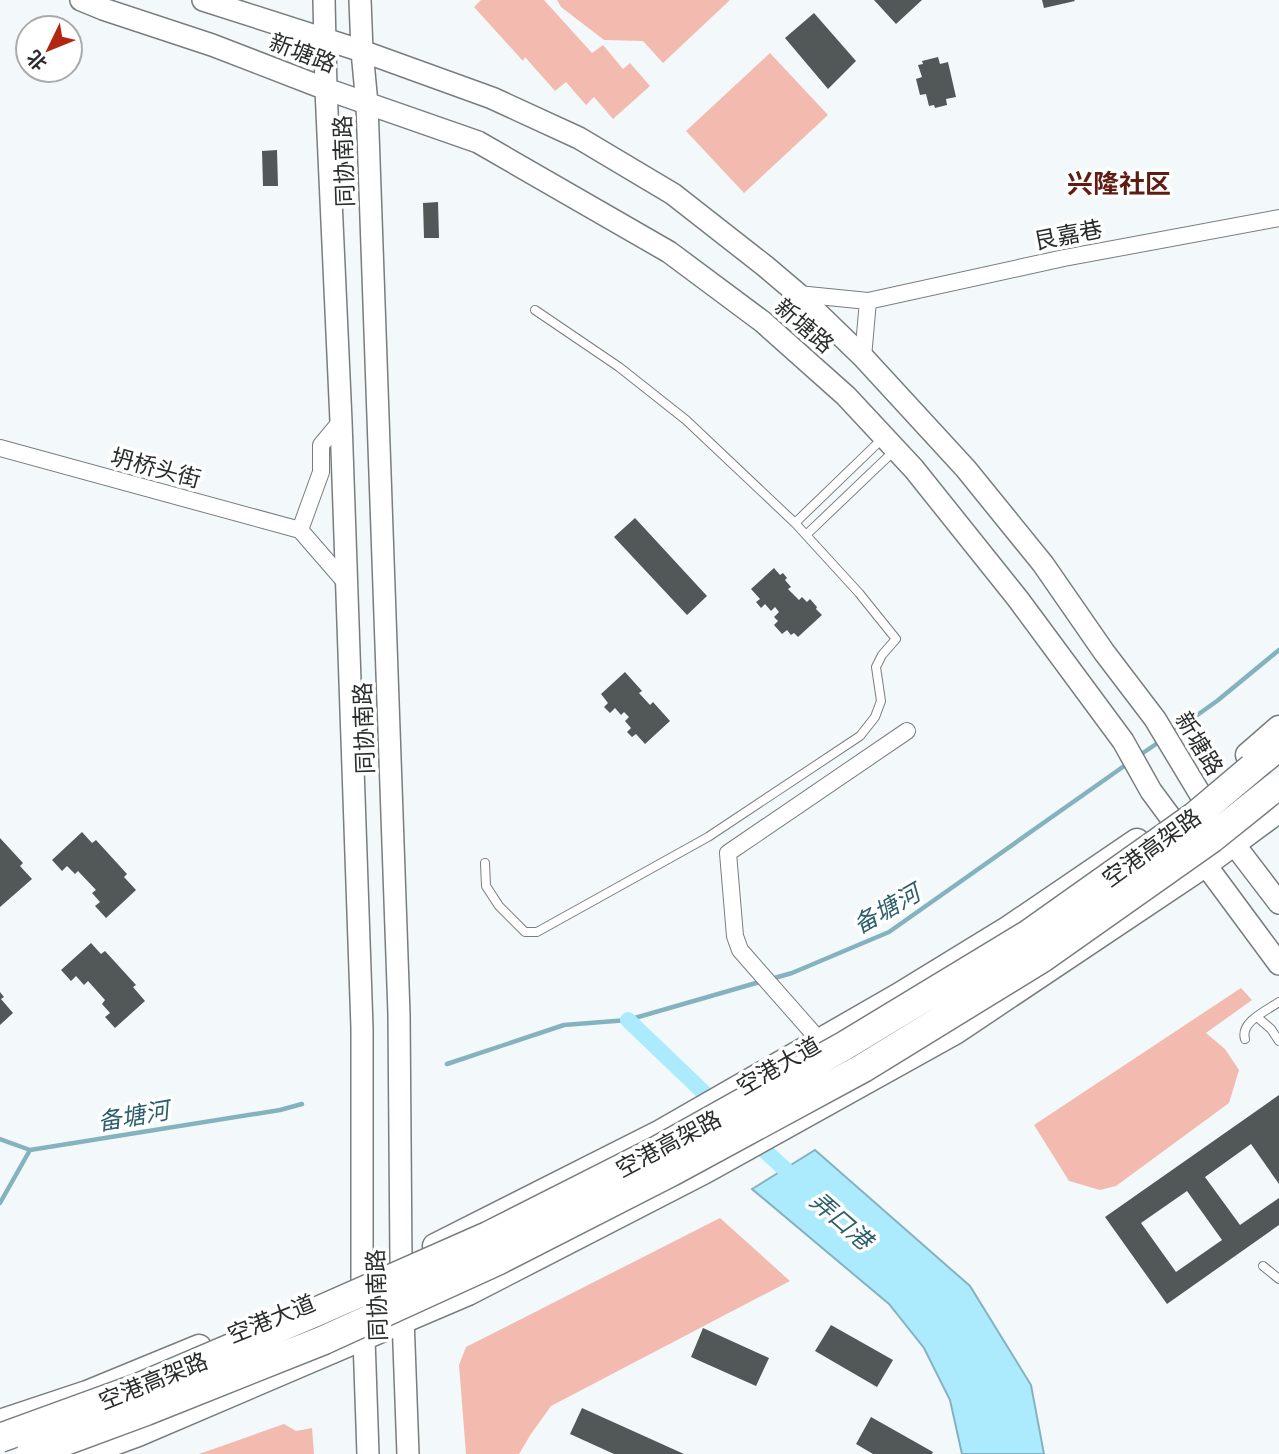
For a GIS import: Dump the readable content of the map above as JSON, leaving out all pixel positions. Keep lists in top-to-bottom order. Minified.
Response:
{"streets":{"highway":["空港高架路"],"main road":["新塘路","同协南路","空港大道"],"street":["艮嘉巷","坍桥头街"]},"crossings":[["新塘路","同协南路"],["新塘路","艮嘉巷"],["新塘路","空港大道"],["同协南路","空港大道"]],"districts":["兴隆社区"],"water":["备塘河","弄口港"],"north":"bottom left"}
